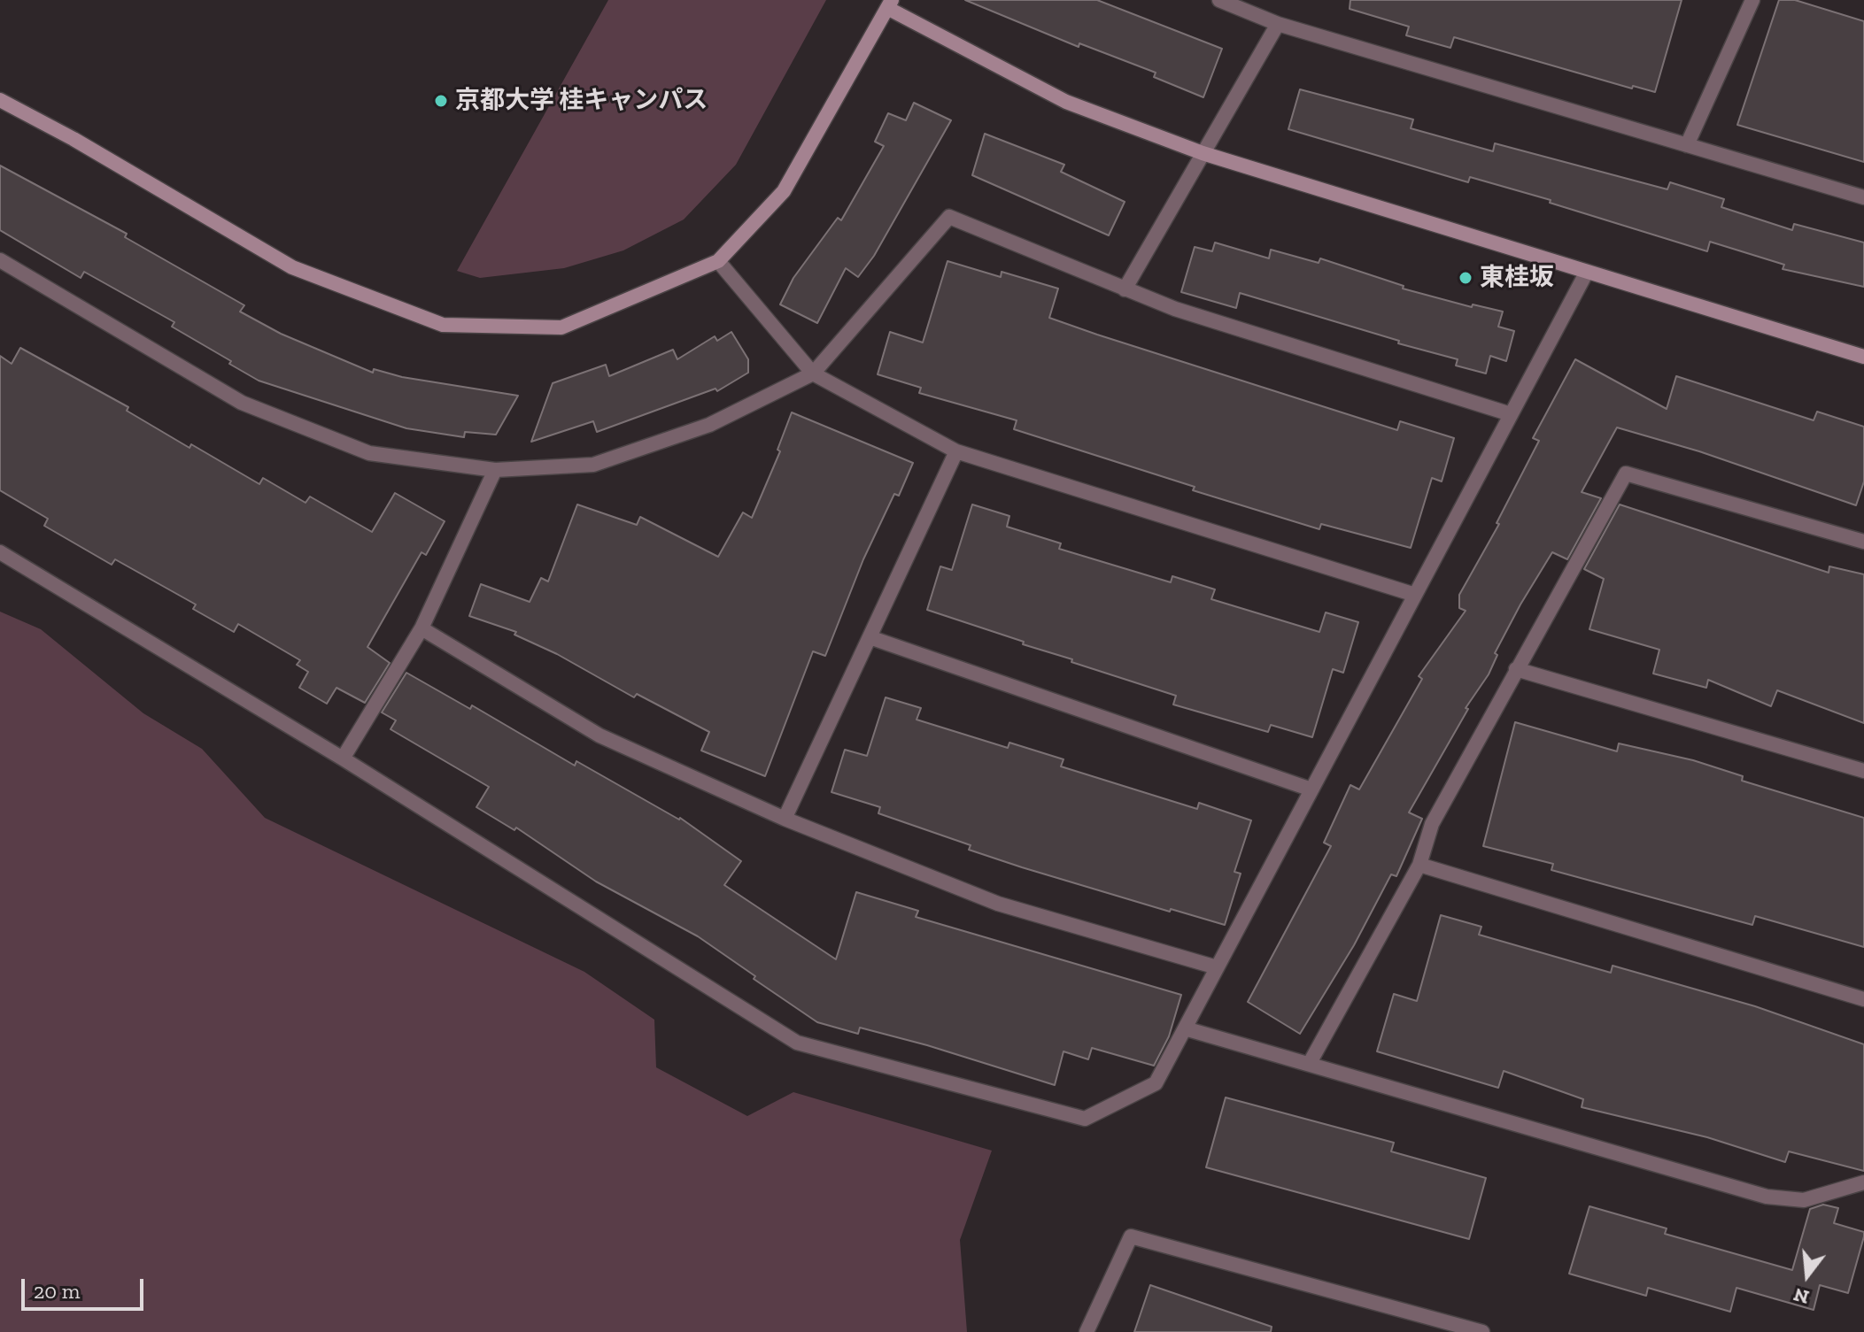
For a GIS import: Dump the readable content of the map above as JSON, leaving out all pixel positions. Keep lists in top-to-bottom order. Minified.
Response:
{"places":["京都大学 桂キャンパス","東桂坂"],"scale_bar":"20 m","north":"bottom"}
